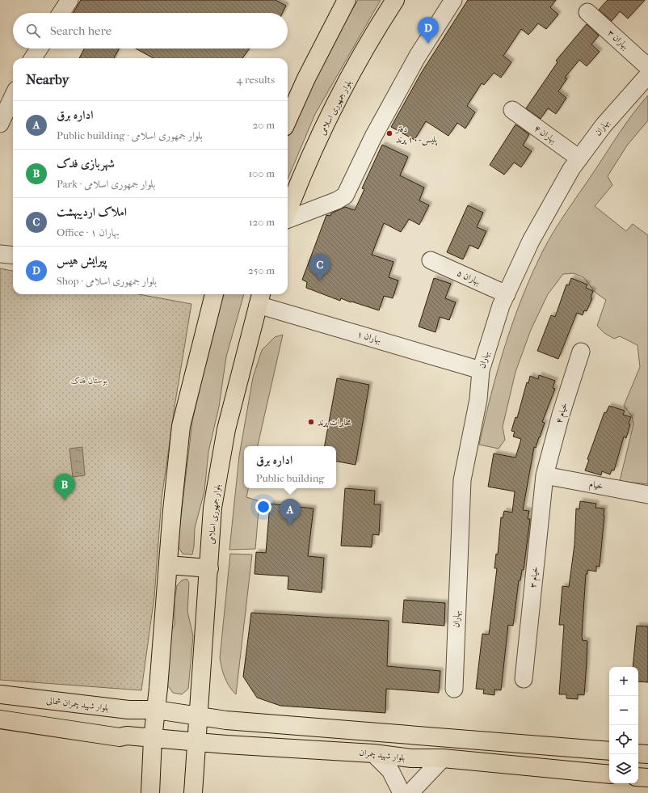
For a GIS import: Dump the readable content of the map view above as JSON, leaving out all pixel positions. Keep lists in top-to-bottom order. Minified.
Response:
{"streets":{"main road":["بلوار جمهوری اسلامی","بلوار شهید چمران شمالی","بلوار شهید چمران"],"street":["بهاران ۳","بهاران","بهاران ۴","بهاران ۵","بهاران ۱","خیام ۴","خیام","خیام ۳"]},"crossings":[["بلوار جمهوری اسلامی","بهاران ۱"],["بلوار جمهوری اسلامی","بلوار شهید چمران"],["بهاران","بهاران ۴"],["بهاران","بهاران ۵"],["بهاران","بهاران ۱"],["خیام ۴","خیام"],["خیام ۴","خیام ۳"],["خیام","خیام ۳"]],"parks":["بوستان فدک"],"places":["دفتر پلیس+۱۰ پرند","مخابرات پرند"],"page":{"search":"Search here","pins":["D","C","B","A"],"heading":["Nearby","4 results"],"list":[{"mark":"A","name":"اداره برق","note":"Public building · بلوار جمهوری اسلامی","value":"20 m"},{"mark":"B","name":"شهربازی فدک","note":"Park · بلوار جمهوری اسلامی","value":"100 m"},{"mark":"C","name":"املاک اردیبهشت","note":"Office · بهاران ۱","value":"120 m"},{"mark":"D","name":"پیرایش هیس","note":"Shop · بلوار جمهوری اسلامی","value":"250 m"}],"popup":["اداره برق","Public building"],"map_buttons":["+","−"]}}
